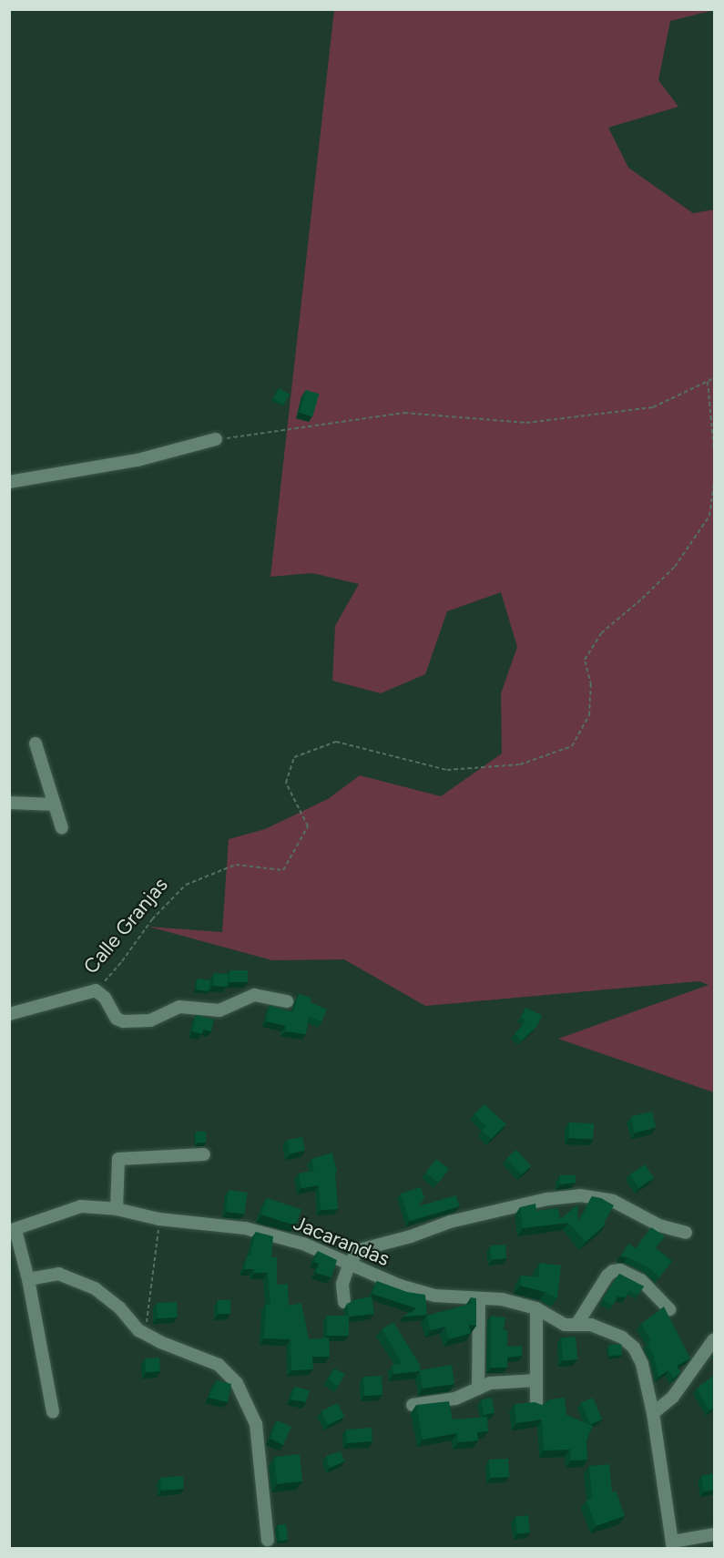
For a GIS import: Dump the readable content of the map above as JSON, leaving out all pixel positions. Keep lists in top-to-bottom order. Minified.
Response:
{"streets":{"street":["Calle Granjas","Jacarandas"]}}
